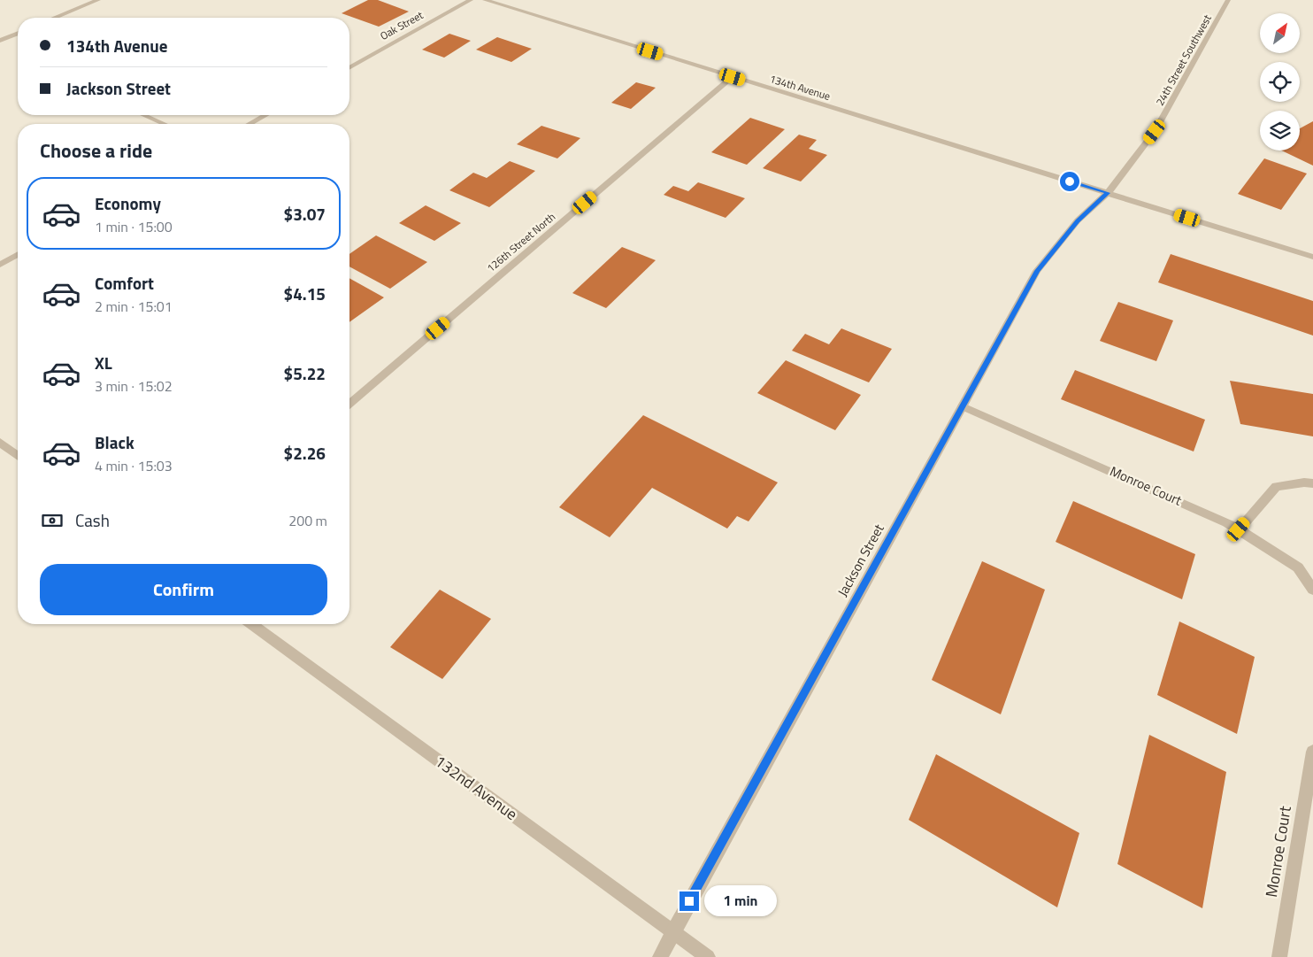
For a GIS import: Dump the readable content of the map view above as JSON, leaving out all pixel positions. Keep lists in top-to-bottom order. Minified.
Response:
{"streets":{"street":["Oak Street","24th Street Southwest","134th Avenue","126th Street North","Monroe Court","Jackson Street","132nd Avenue"]},"crossings":[["24th Street Southwest","134th Avenue"],["24th Street Southwest","Jackson Street"],["134th Avenue","126th Street North"],["134th Avenue","Jackson Street"],["Monroe Court","Jackson Street"],["Jackson Street","132nd Avenue"]],"north":"top right","page":{"banner":["134th Avenue","Jackson Street"],"heading":"Choose a ride","list":[{"name":"Economy","note":"1 min · 15:00","value":"$3.07"},{"name":"Comfort","note":"2 min · 15:01","value":"$4.15"},{"name":"XL","note":"3 min · 15:02","value":"$5.22"},{"name":"Black","note":"4 min · 15:03","value":"$2.26"}],"pay":["Cash","200 m"],"buttons":"Confirm","bubble":"1 min"}}
